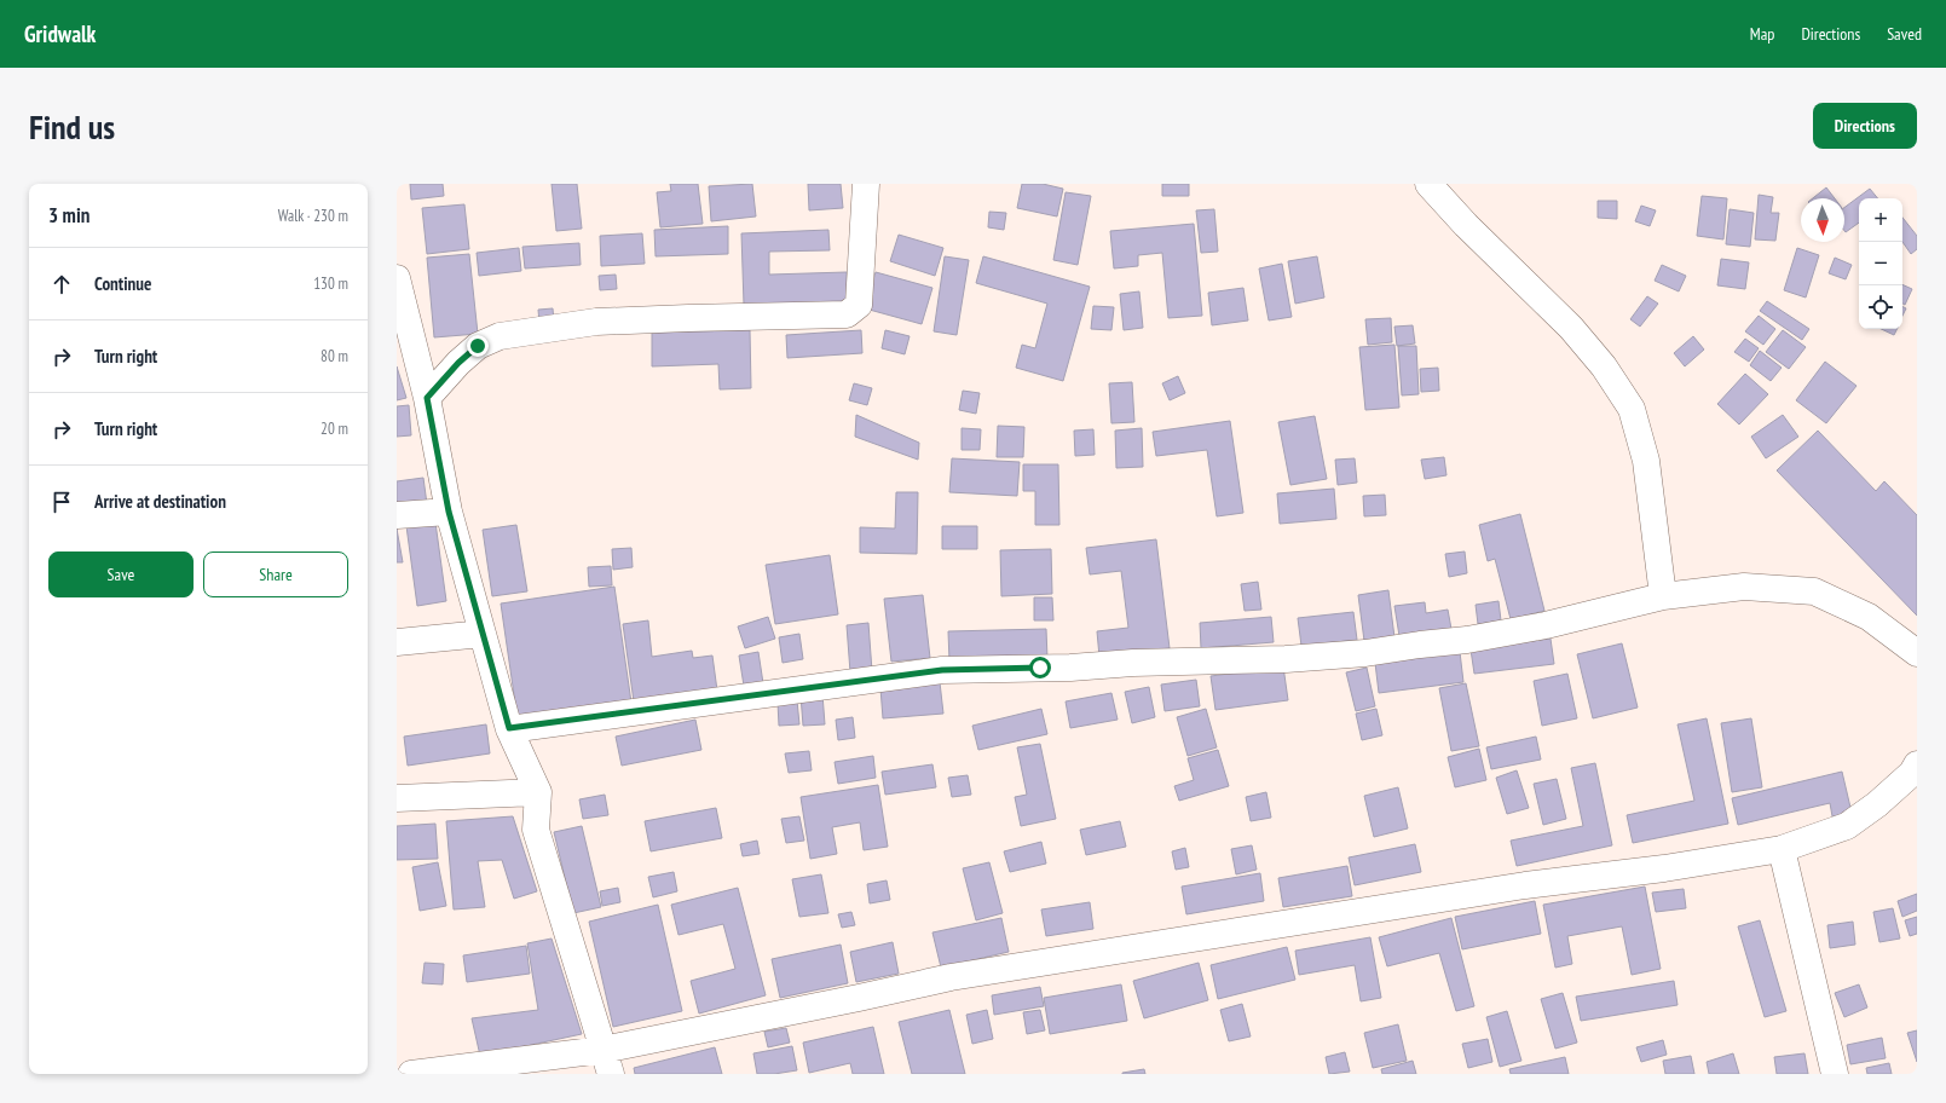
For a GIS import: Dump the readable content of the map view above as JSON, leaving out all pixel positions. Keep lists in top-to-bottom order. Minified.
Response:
{"north":"bottom","page":{"header":"Gridwalk","nav":["Map","Directions","Saved"],"buttons":["Directions",["Save","Share"]],"title":"Find us","heading":["3 min","Walk · 230 m"],"map_buttons":["+","−"],"list":[["Continue","130 m"],["Turn right","80 m"],["Turn right","20 m"],"Arrive at destination"]}}
